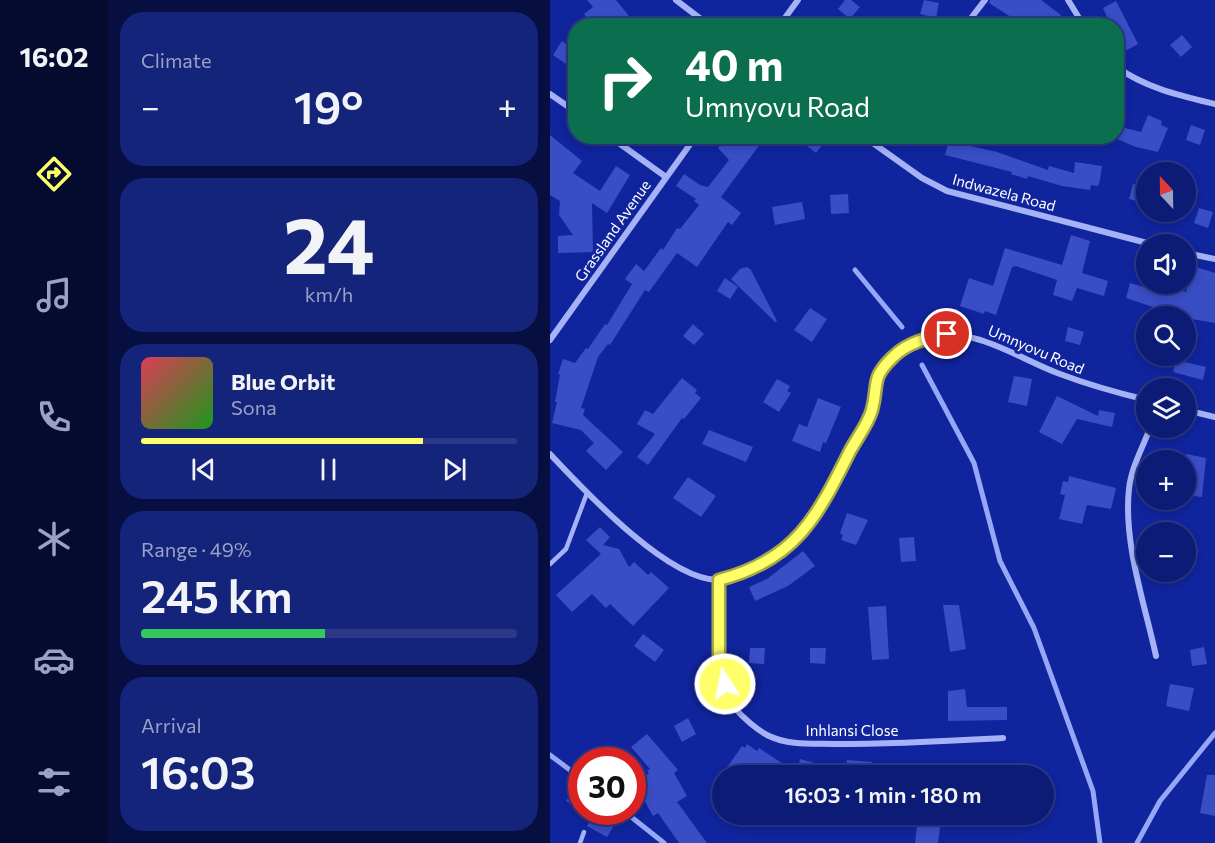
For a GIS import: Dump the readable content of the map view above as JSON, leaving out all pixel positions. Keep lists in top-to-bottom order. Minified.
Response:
{"streets":{"street":["Indwazela Road","Grassland Avenue","Umnyovu Road","Inhlansi Close"]},"crossings":[["Umnyovu Road","Inhlansi Close"]],"north":"top","page":{"tabs":"16:02","tile":["Climate",["24","km/h"],["Range · 49%","245 km"],["Arrival","16:03"]],"turn":["40 m","Umnyovu Road"],"heat":["−","19°","+"],"map_buttons":["+","−"],"song":["Blue Orbit","Sona"],"limit":"30","trip":"16:03 · 1 min · 180 m"}}
